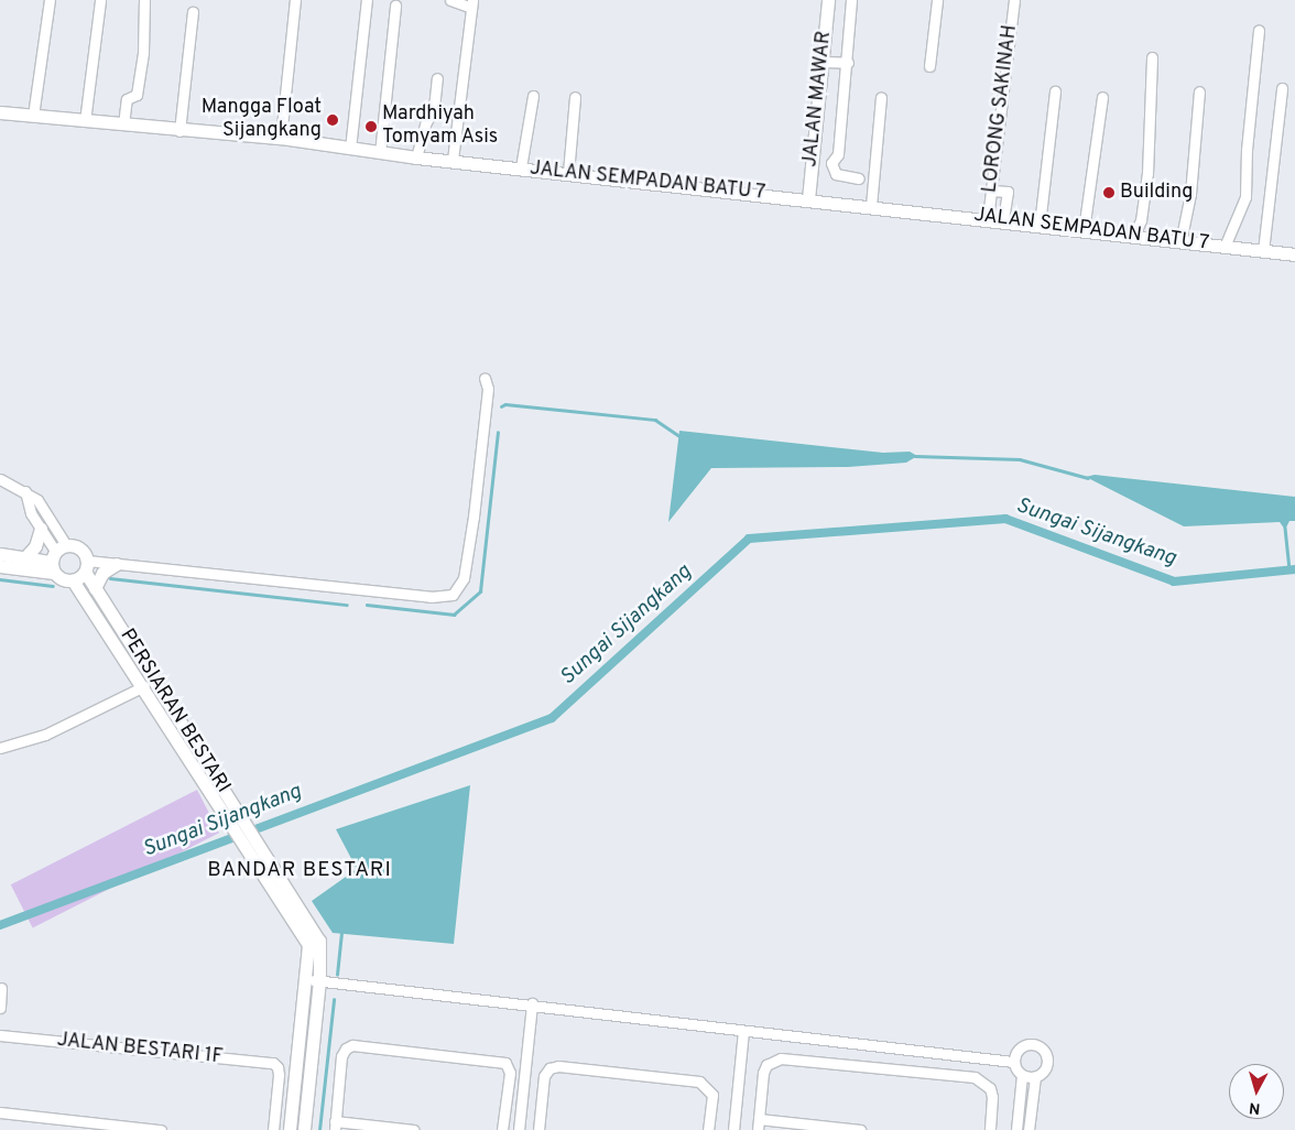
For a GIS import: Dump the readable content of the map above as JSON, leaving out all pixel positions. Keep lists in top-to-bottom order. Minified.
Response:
{"streets":{"street":["JALAN MAWAR","LORONG SAKINAH","JALAN SEMPADAN BATU 7","PERSIARAN BESTARI","JALAN BESTARI 1F"]},"crossings":[["JALAN MAWAR","JALAN SEMPADAN BATU 7"],["LORONG SAKINAH","JALAN SEMPADAN BATU 7"]],"districts":["BANDAR BESTARI"],"water":["Sungai Sijangkang"],"places":["Mangga Float Sijangkang","Mardhiyah Tomyam Asis","Building"],"north":"bottom"}
